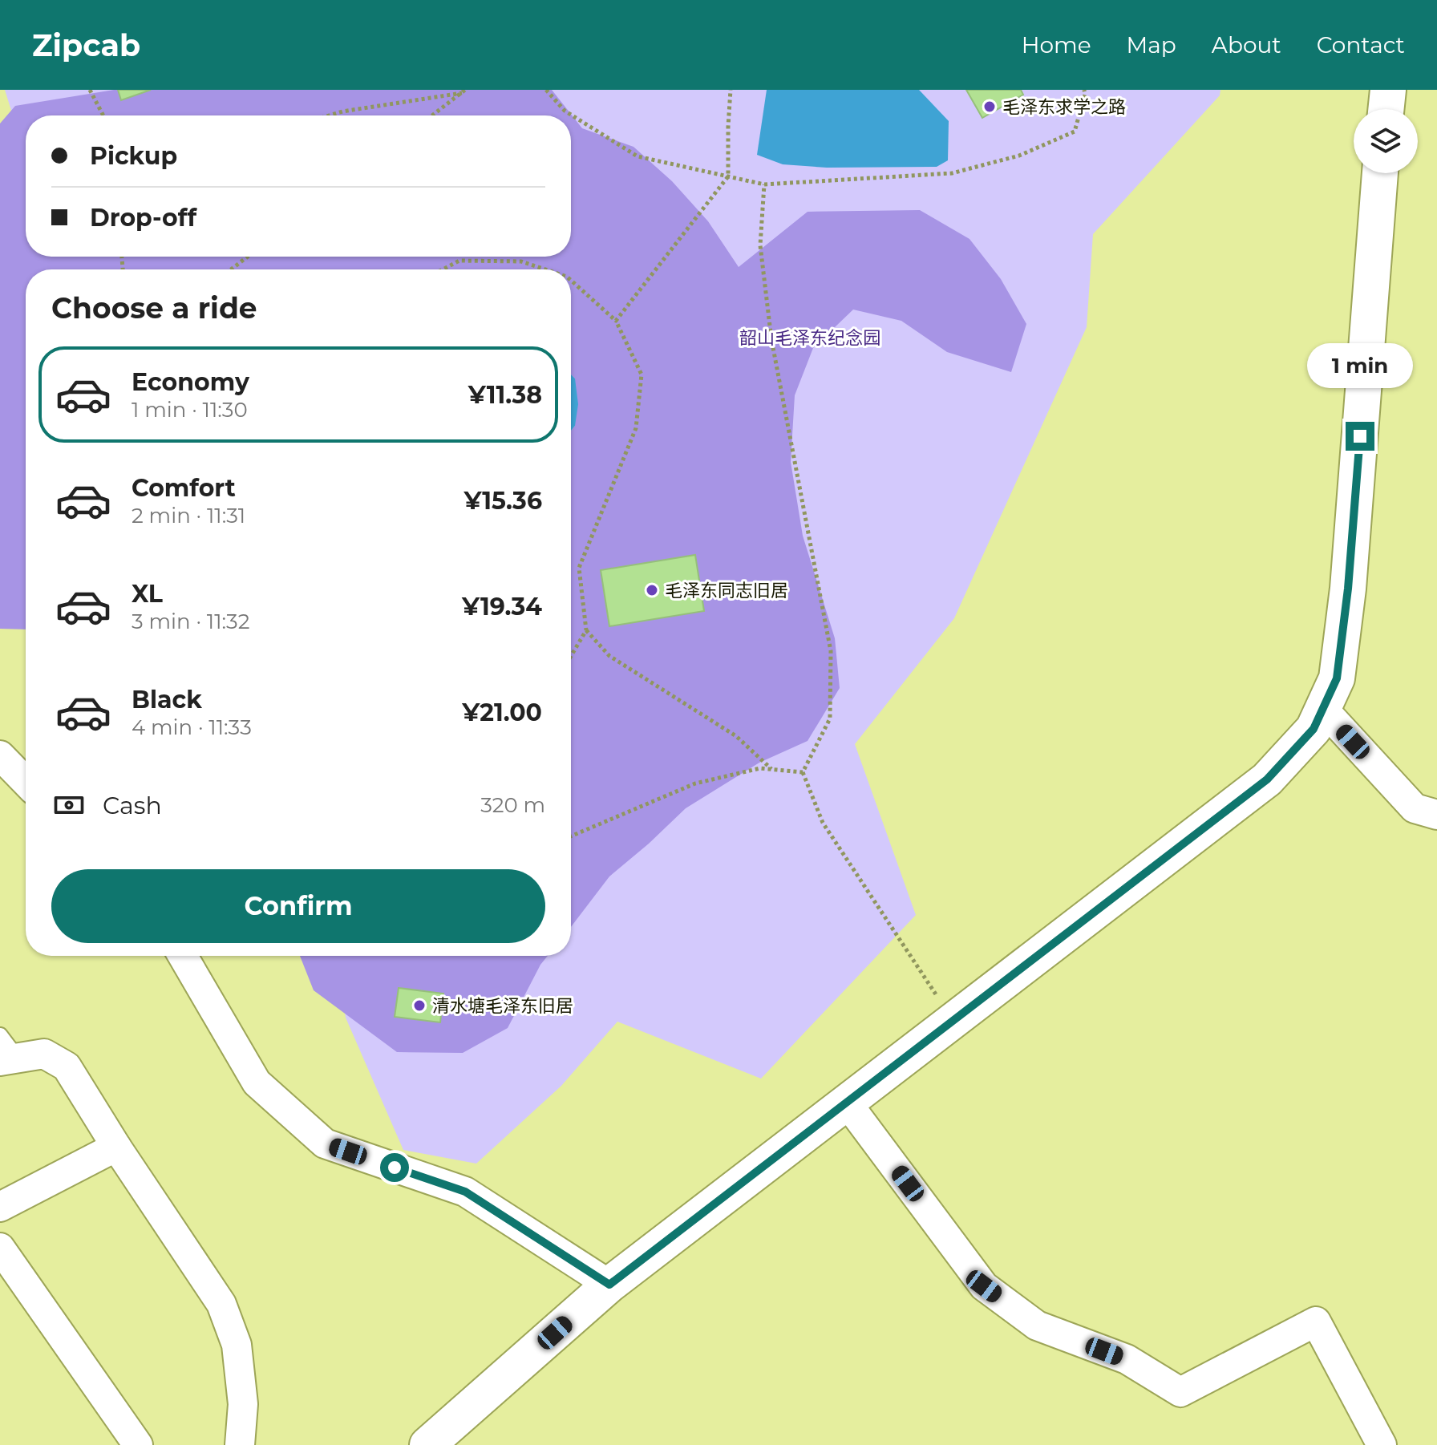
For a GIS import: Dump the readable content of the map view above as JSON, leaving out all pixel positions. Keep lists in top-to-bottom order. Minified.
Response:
{"parks":["韶山毛泽东纪念园"],"places":["毛泽东求学之路","毛泽东同志旧居","清水塘毛泽东旧居"],"page":{"header":"Zipcab","nav":["Home","Map","About","Contact"],"banner":["Pickup","Drop-off"],"heading":"Choose a ride","bubble":"1 min","list":[{"name":"Economy","note":"1 min · 11:30","value":"¥11.38"},{"name":"Comfort","note":"2 min · 11:31","value":"¥15.36"},{"name":"XL","note":"3 min · 11:32","value":"¥19.34"},{"name":"Black","note":"4 min · 11:33","value":"¥21.00"}],"pay":["Cash","320 m"],"buttons":"Confirm"}}
